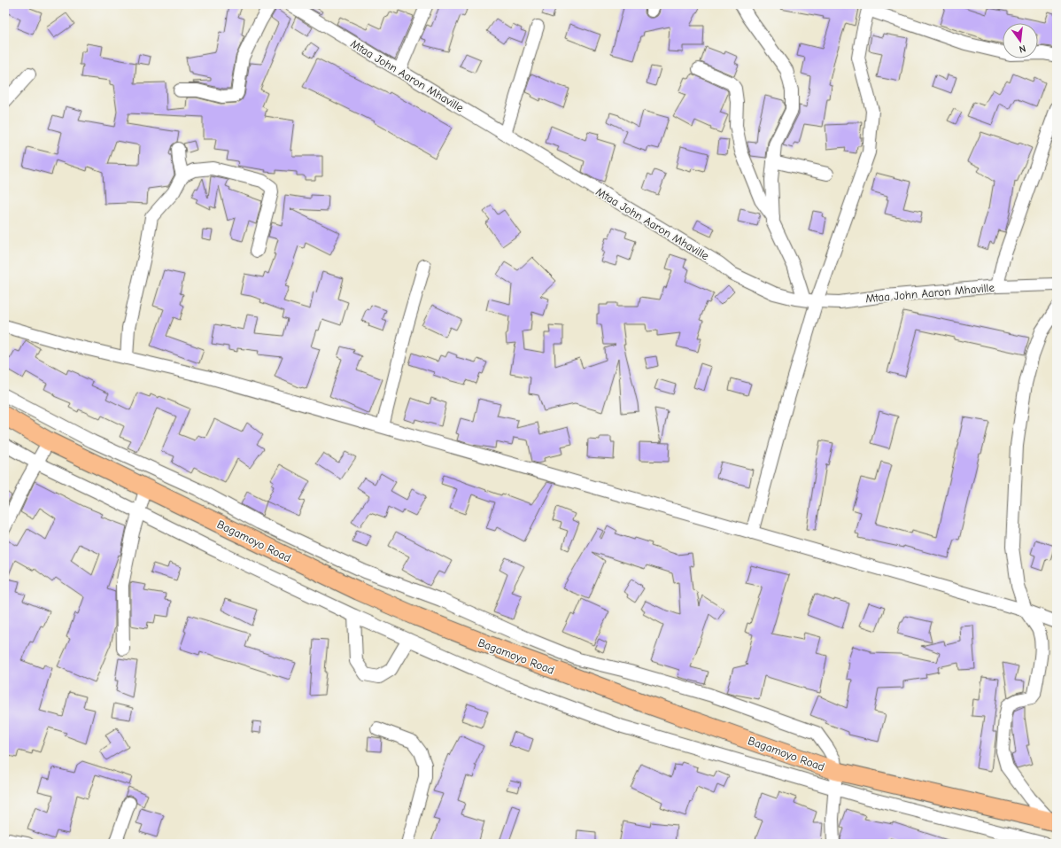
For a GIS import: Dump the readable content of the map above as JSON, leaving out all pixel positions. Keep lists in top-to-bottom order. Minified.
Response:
{"streets":{"highway":["Bagamoyo Road"],"street":["Mtaa John Aaron Mhaville"]},"north":"bottom"}
